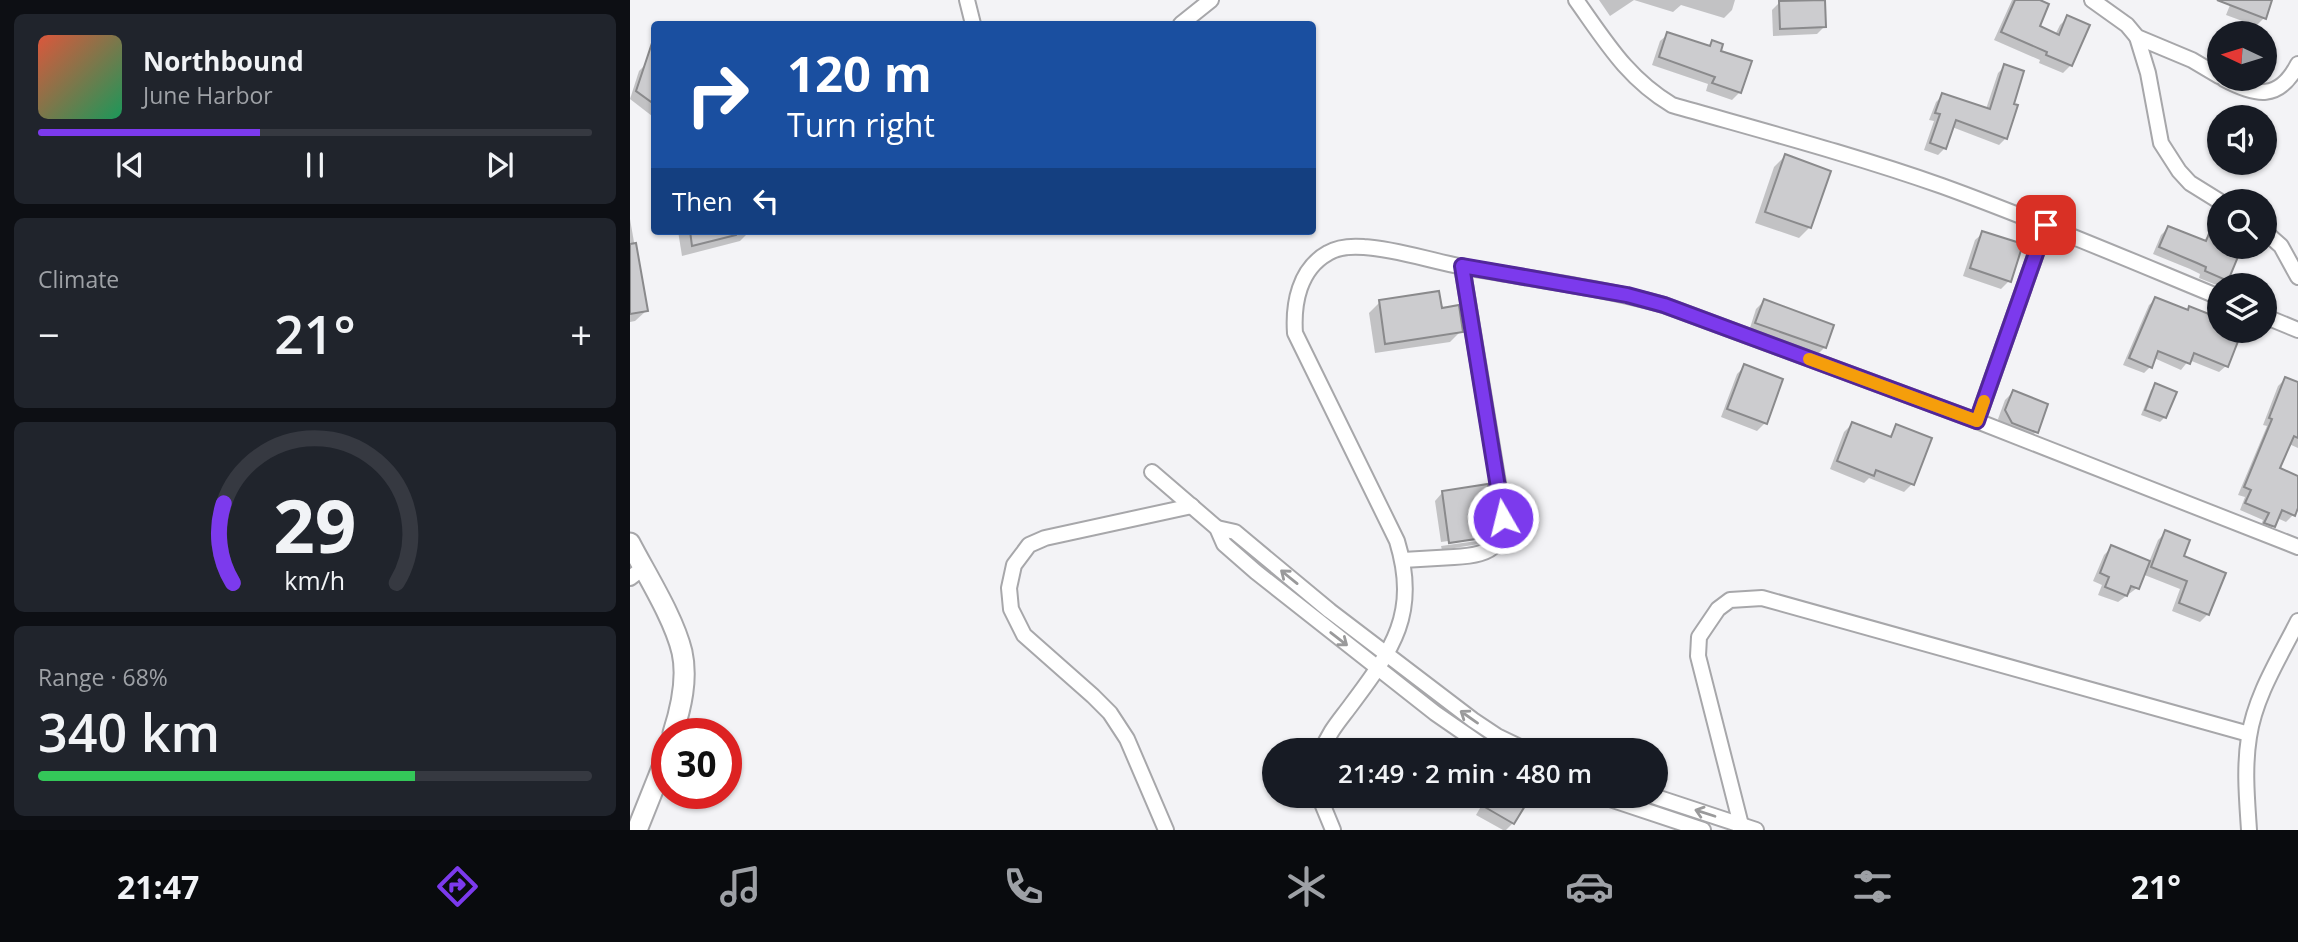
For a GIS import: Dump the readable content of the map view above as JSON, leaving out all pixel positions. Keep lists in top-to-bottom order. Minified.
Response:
{"north":"left","page":{"turn":["120 m","Turn right"],"song":["Northbound","June Harbor"],"then":"Then","tile":["Climate",["Range · 68%","340 km"]],"heat":["−","21°","+"],"limit":"30","trip":"21:49 · 2 min · 480 m","tabs":["21:47","21°"],"gauge":["29","km/h"]}}
